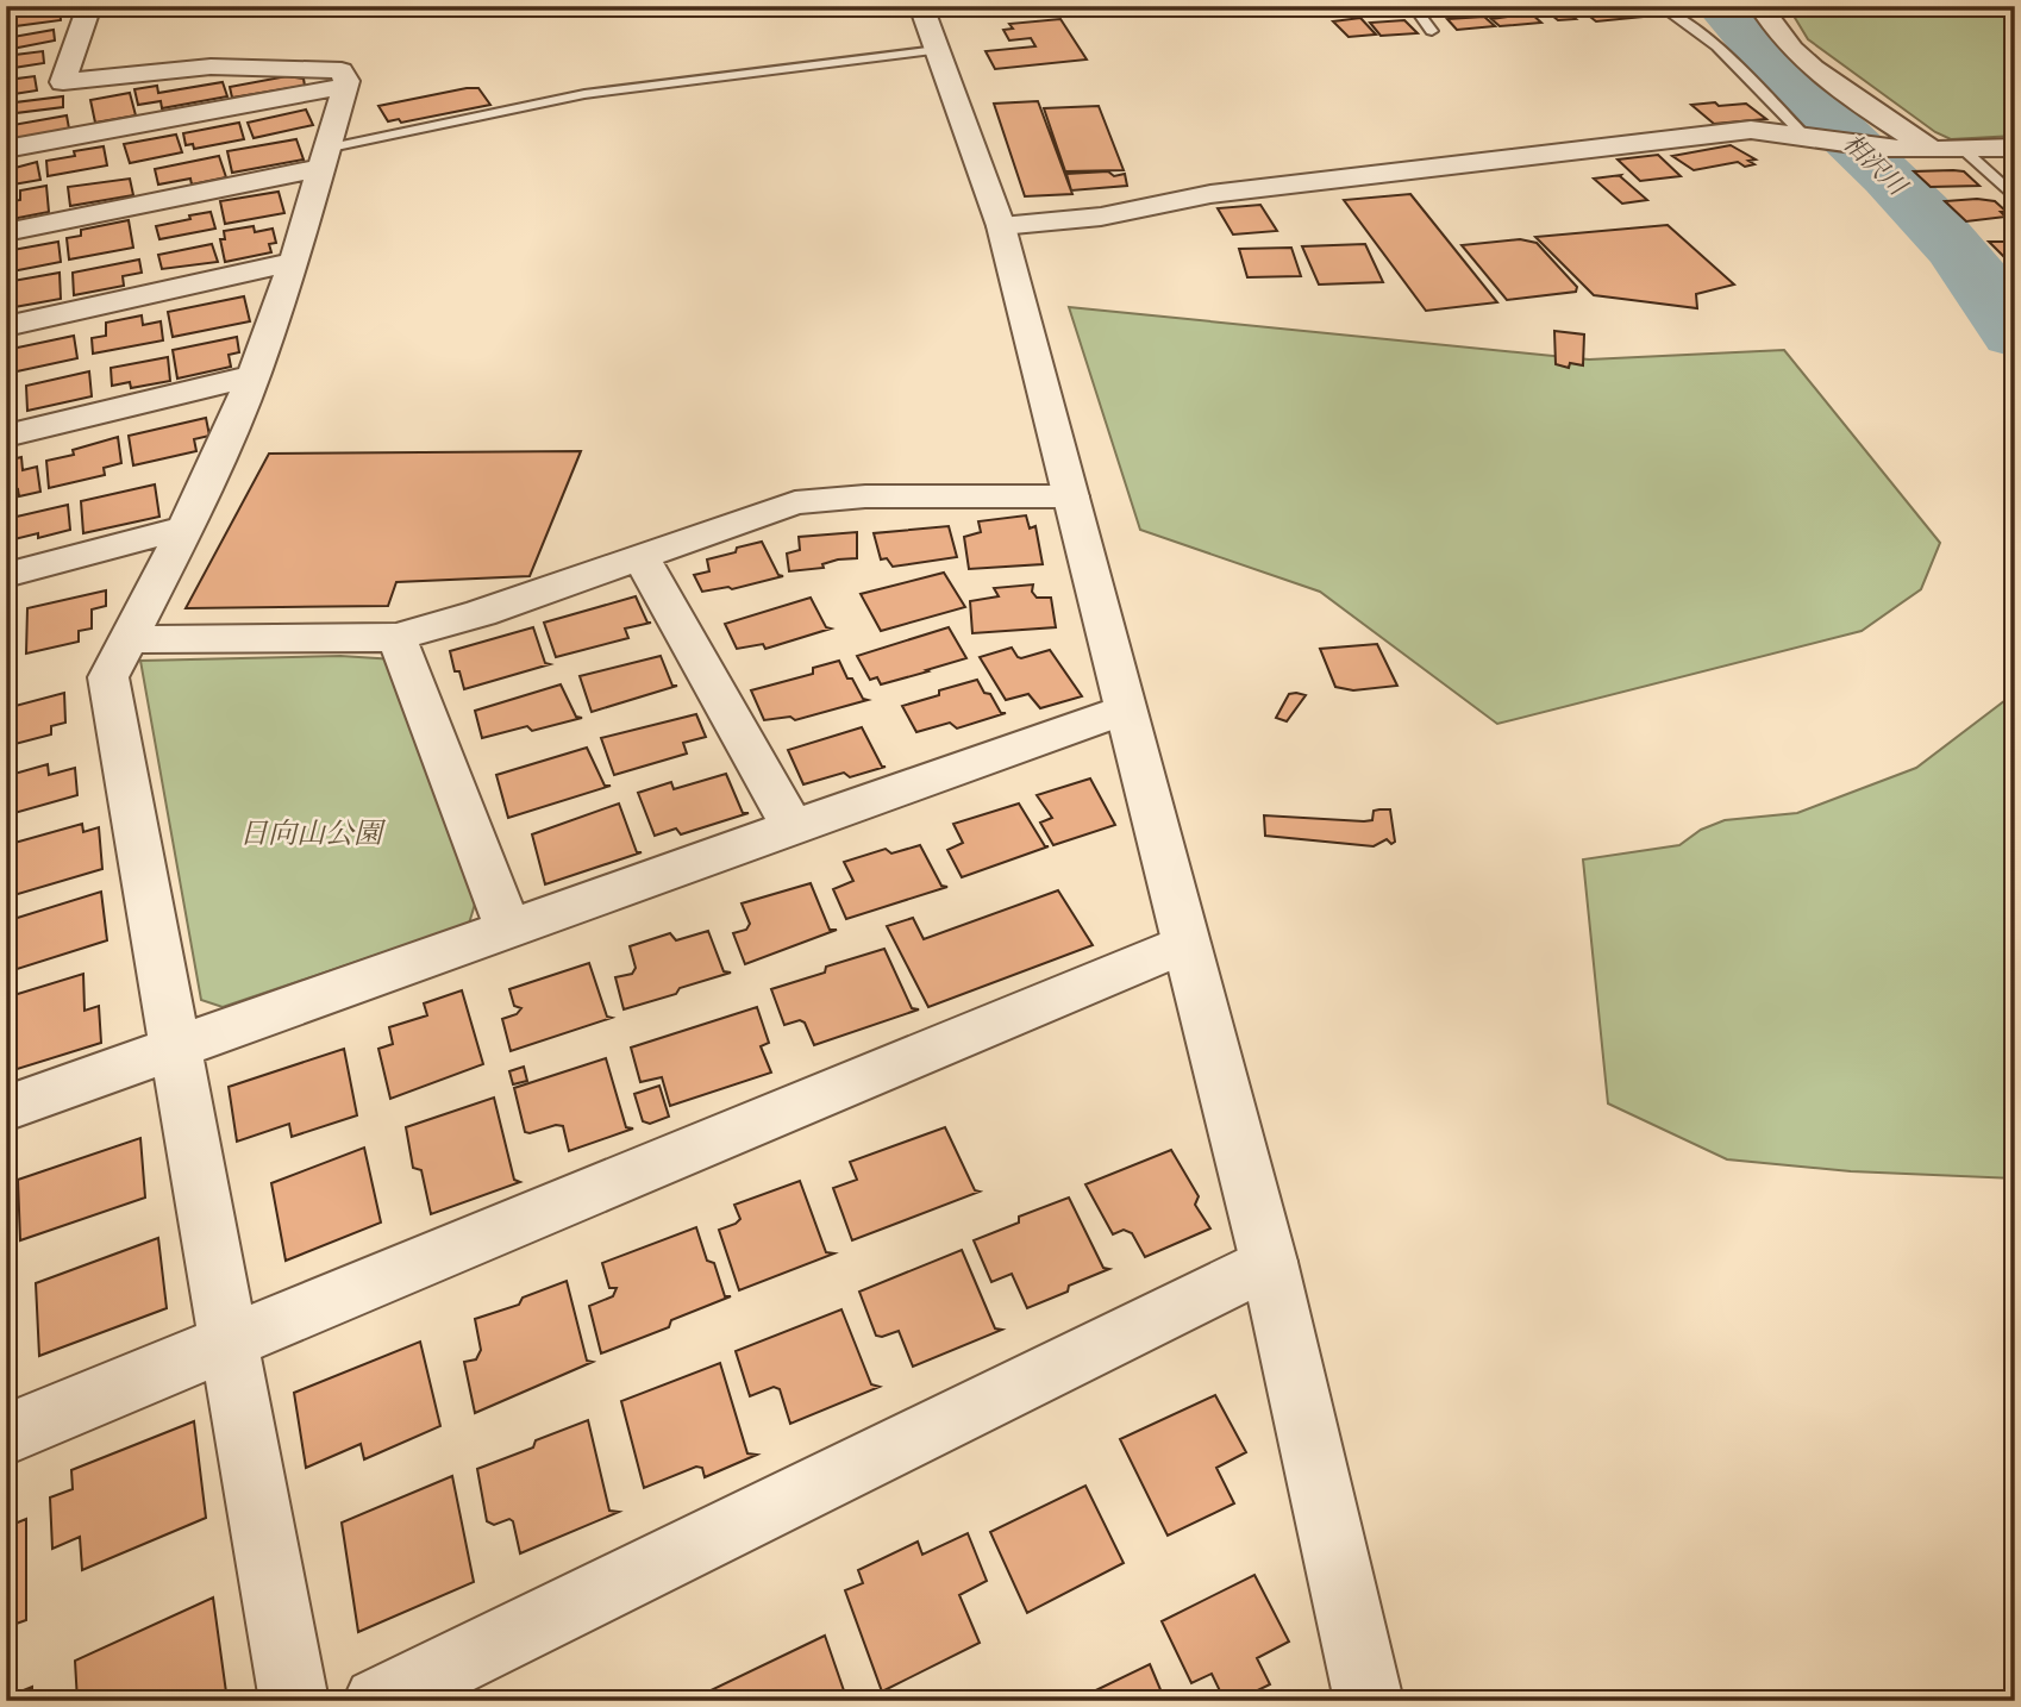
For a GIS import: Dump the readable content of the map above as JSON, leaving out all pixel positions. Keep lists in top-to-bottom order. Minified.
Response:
{"water":["相沢川"],"parks":["日向山公園"]}
